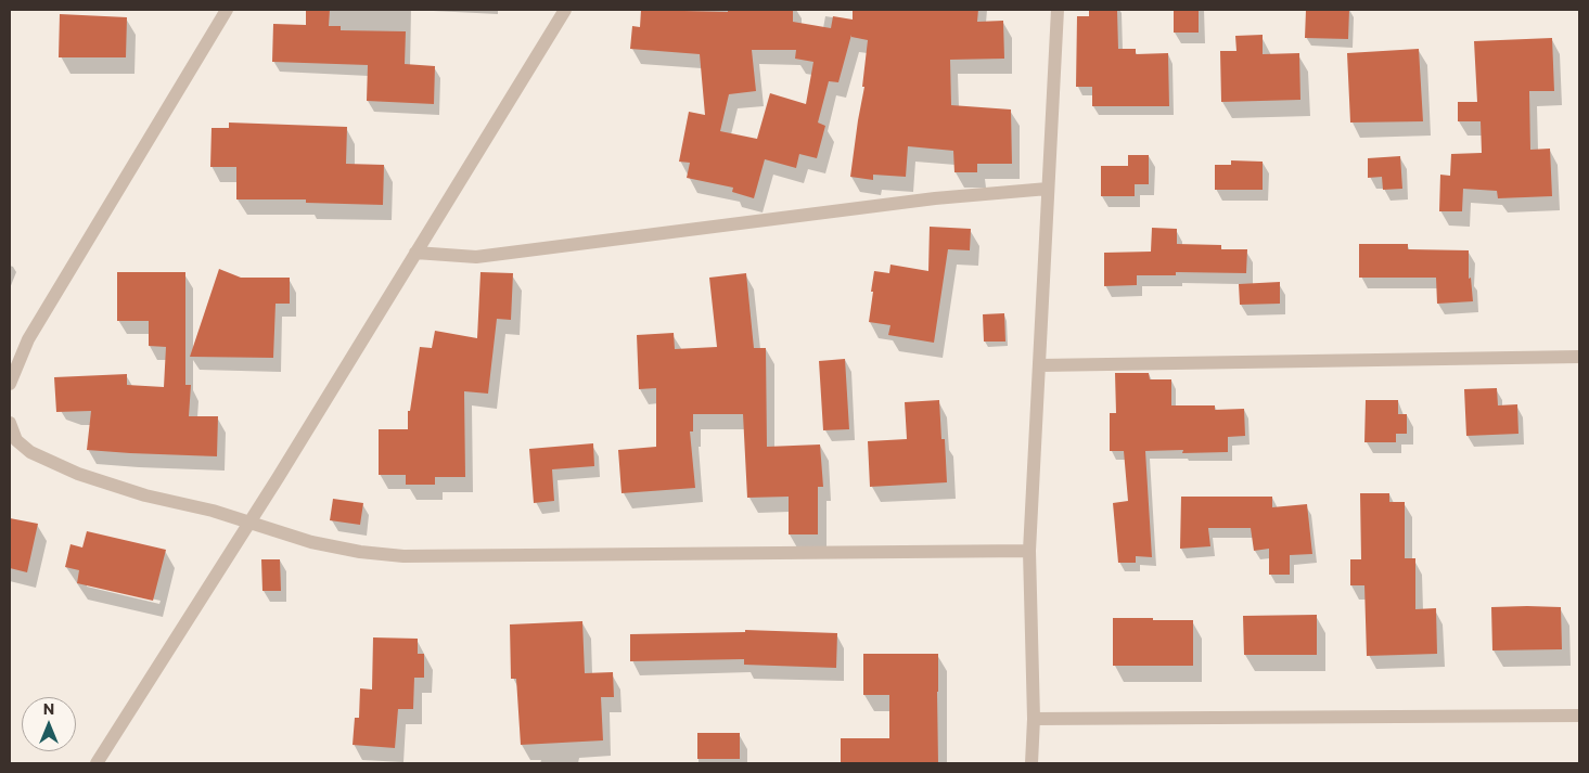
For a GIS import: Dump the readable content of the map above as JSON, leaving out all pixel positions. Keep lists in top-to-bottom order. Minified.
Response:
{"north":"top"}
